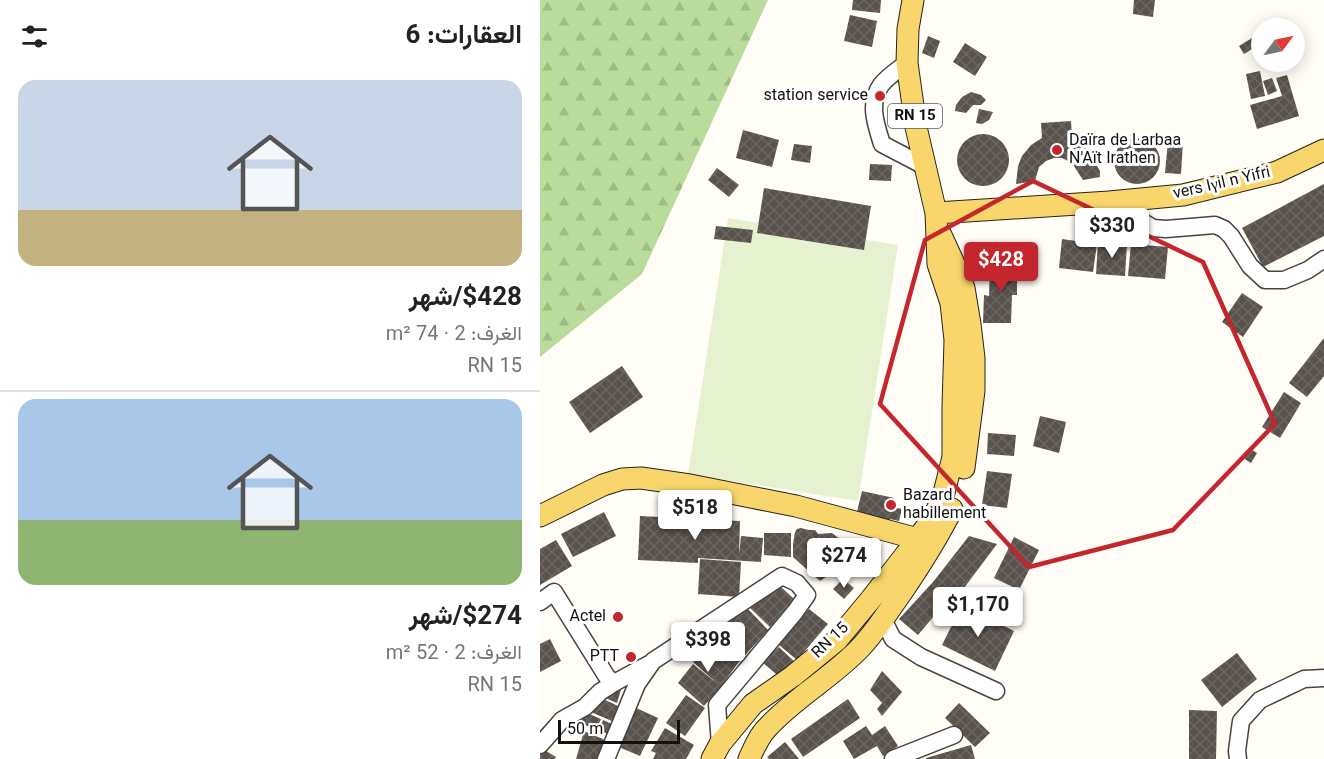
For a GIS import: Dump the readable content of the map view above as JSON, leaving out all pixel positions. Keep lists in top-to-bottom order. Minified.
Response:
{"streets":{"main road":["RN 15","vers Iγil n Yifri"]},"crossings":[["RN 15","vers Iγil n Yifri"]],"places":["station service","Daïra de Larbaa N'Aït Irathen","Bazard habillement","Actel","PTT"],"scale_bar":"50 m","north":"top right","page":{"heading":"العقارات: 6","list":[{"name":"$428/شهر","note":"الغرف: 2 · 74 m² · RN 15"},{"name":"$274/شهر","note":"الغرف: 2 · 52 m² · RN 15"}],"price":["$330","$428","$518","$274","$1,170","$398"],"scale":"50 m"}}
